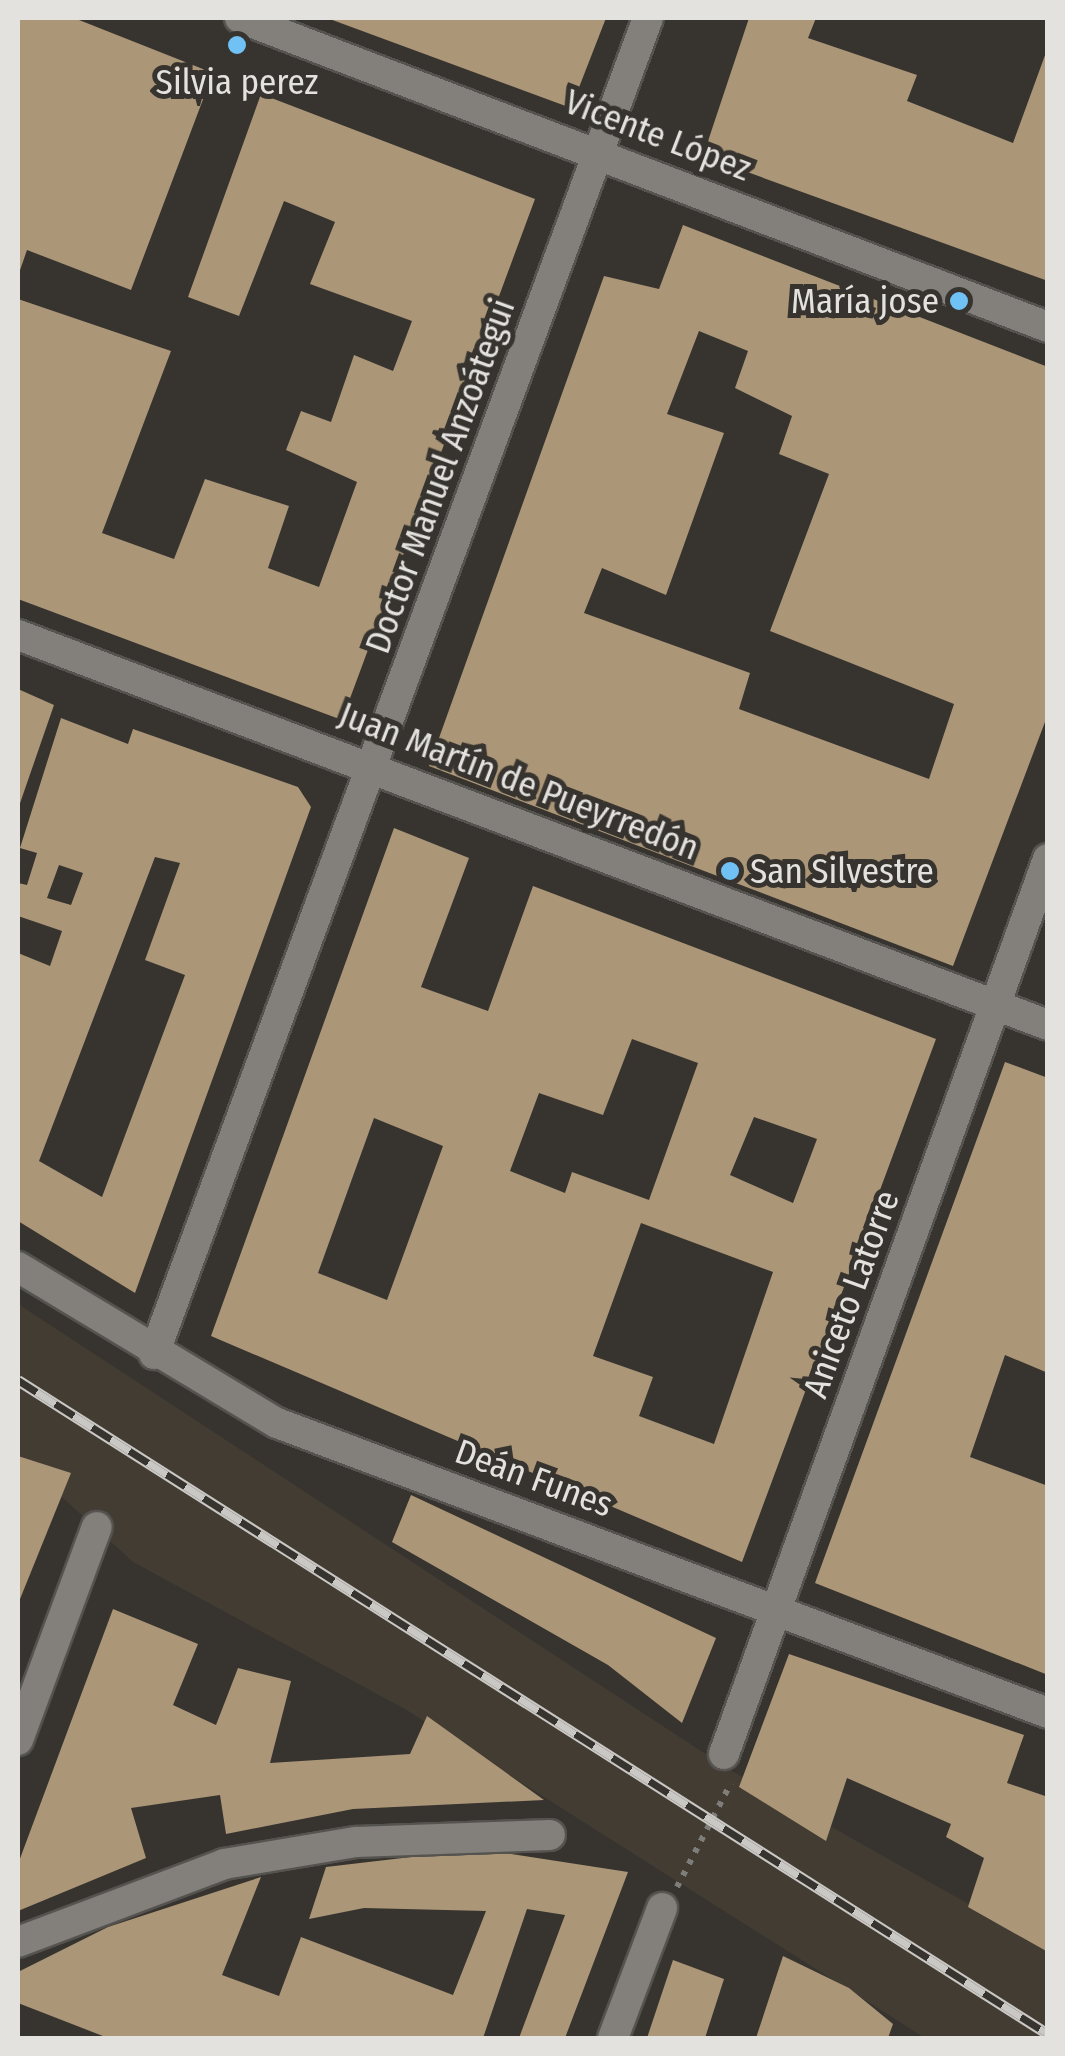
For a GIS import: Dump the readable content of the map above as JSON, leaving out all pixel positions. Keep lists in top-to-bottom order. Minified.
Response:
{"streets":{"street":["Vicente López","Doctor Manuel Anzoátegui","Juan Martín de Pueyrredón","Aniceto Latorre","Deán Funes"]},"crossings":[["Vicente López","Doctor Manuel Anzoátegui"],["Doctor Manuel Anzoátegui","Juan Martín de Pueyrredón"],["Doctor Manuel Anzoátegui","Deán Funes"],["Juan Martín de Pueyrredón","Aniceto Latorre"],["Aniceto Latorre","Deán Funes"]],"places":["Silvia perez","María jose","San Silvestre"]}
